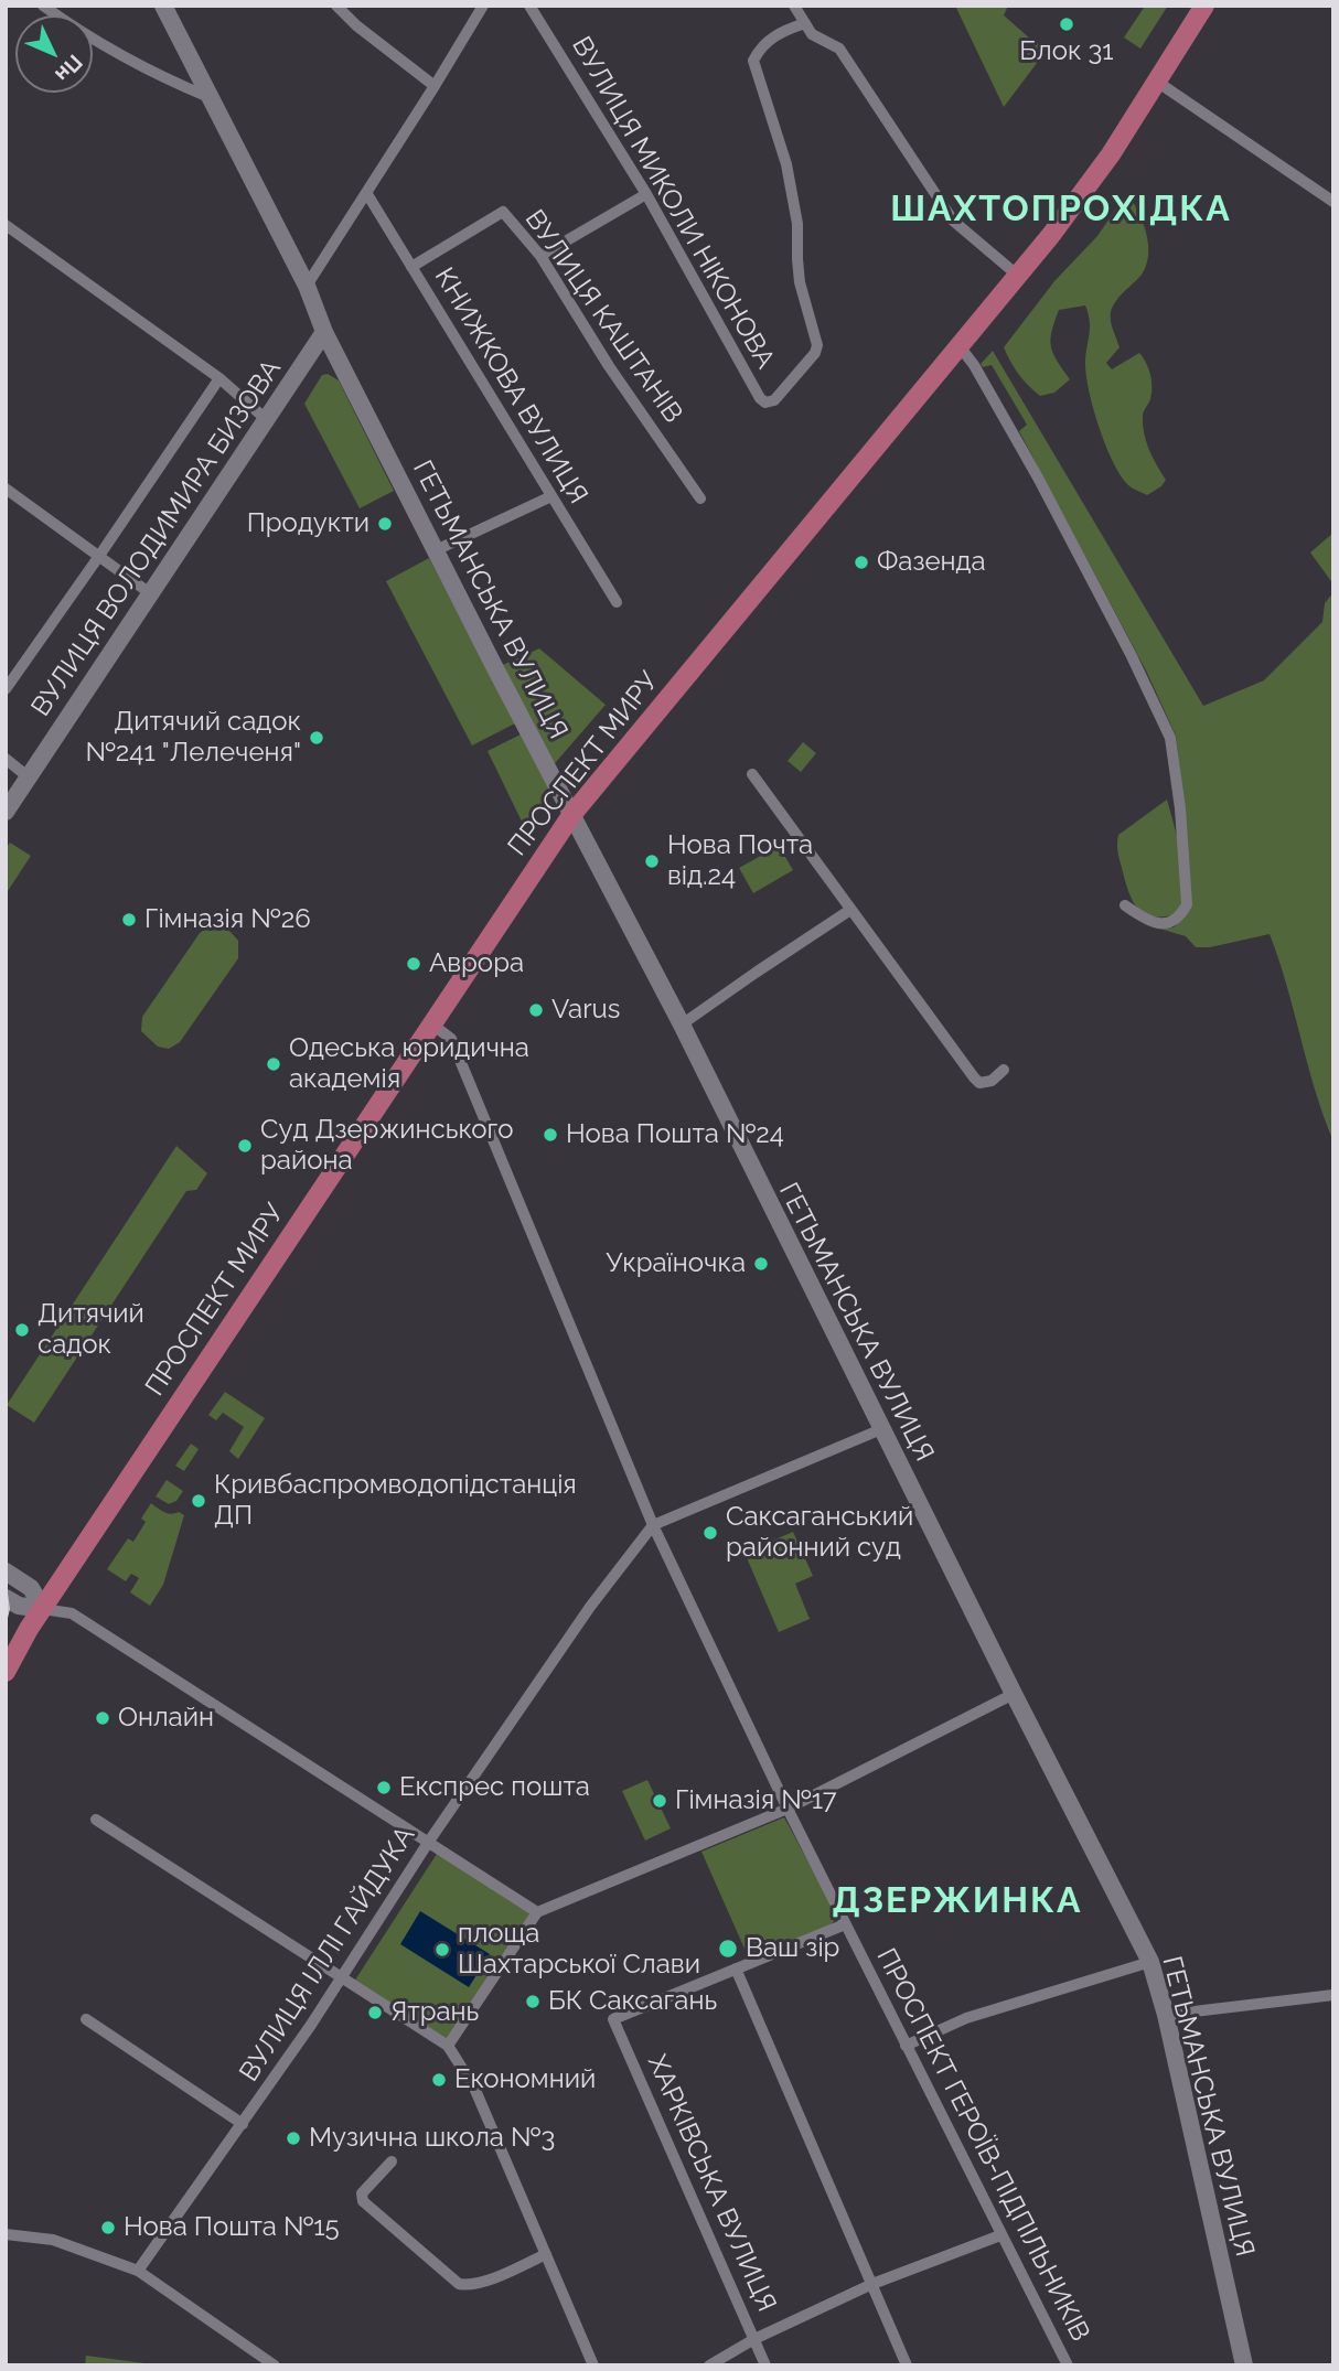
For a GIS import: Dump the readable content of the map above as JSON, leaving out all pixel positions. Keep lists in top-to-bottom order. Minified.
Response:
{"streets":{"main road":["ПРОСПЕКТ МИРУ"],"street":["ВУЛИЦЯ МИКОЛИ НІКОНОВА","ВУЛИЦЯ КАШТАНІВ","КНИЖКОВА ВУЛИЦЯ","ВУЛИЦЯ ВОЛОДИМИРА БИЗОВА","ГЕТЬМАНСЬКА ВУЛИЦЯ","ВУЛИЦЯ ІЛЛІ ГАЙДУКА","ПРОСПЕКТ ГЕРОЇВ-ПІДПІЛЬНИКІВ","ХАРКІВСЬКА ВУЛИЦЯ"]},"crossings":[["ВУЛИЦЯ КАШТАНІВ","КНИЖКОВА ВУЛИЦЯ"],["ВУЛИЦЯ ВОЛОДИМИРА БИЗОВА","ГЕТЬМАНСЬКА ВУЛИЦЯ"],["ГЕТЬМАНСЬКА ВУЛИЦЯ","ПРОСПЕКТ МИРУ"],["ПРОСПЕКТ МИРУ","ПРОСПЕКТ ГЕРОЇВ-ПІДПІЛЬНИКІВ"],["ВУЛИЦЯ ІЛЛІ ГАЙДУКА","ПРОСПЕКТ ГЕРОЇВ-ПІДПІЛЬНИКІВ"]],"districts":["ШАХТОПРОХІДКА","ДЗЕРЖИНКА"],"places":["Блок 31","Продукти","Фазенда","Дитячий садок №241 \"Лелеченя\"","Нова Почта від.24","Гімназія №26","Аврора","Varus","Одеська юридична академія","Нова Пошта №24","Суд Дзержинського района","Україночка","Дитячий садок","Кривбаспромводопідстанція ДП","Саксаганський районний суд","Онлайн","Експрес пошта","Гімназія №17","Ваш зір","площа Шахтарської Слави","БК Саксагань","Ятрань","Економний","Музична школа №3","Нова Пошта №15"],"north":"bottom right"}
